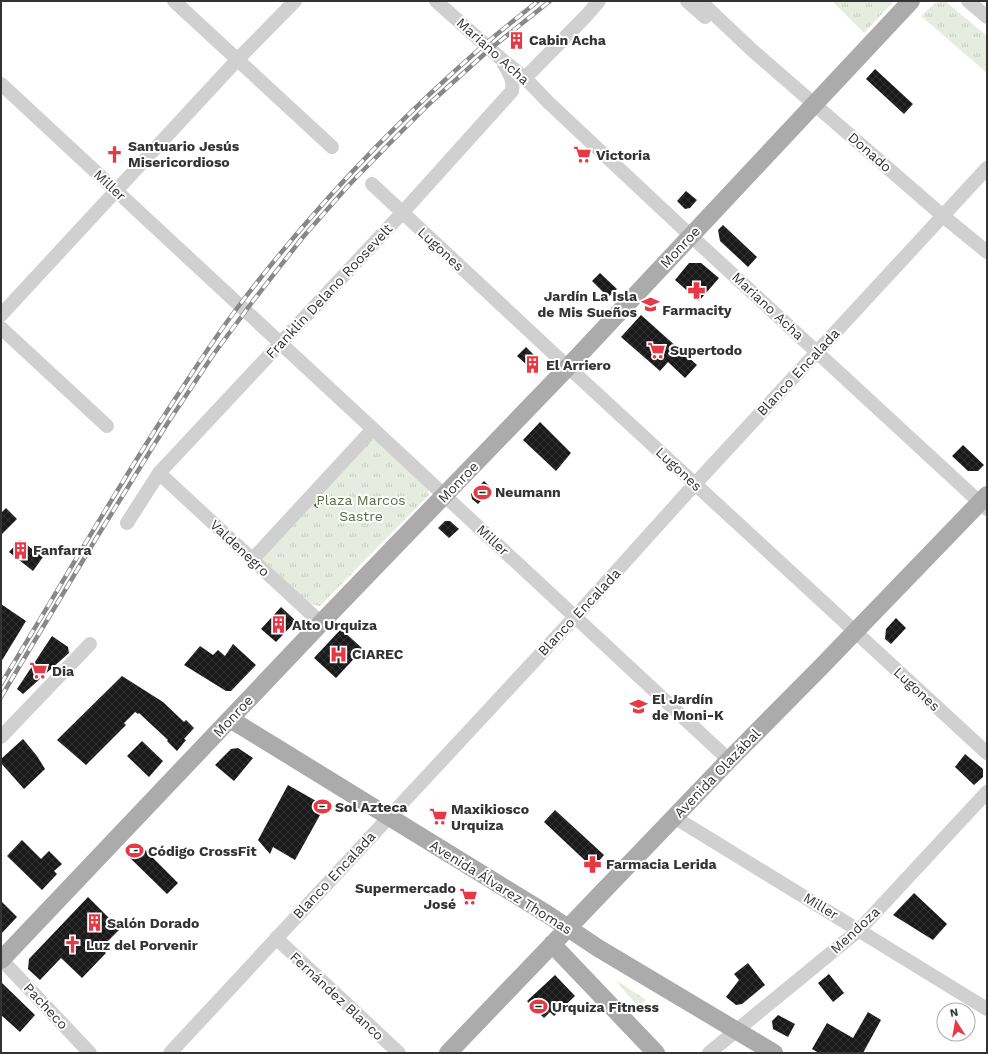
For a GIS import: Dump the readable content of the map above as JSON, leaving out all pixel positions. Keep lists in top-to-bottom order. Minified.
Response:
{"streets":{"main road":["Monroe","Avenida Olazábal","Avenida Álvarez Thomas"],"street":["Mariano Acha","Donado","Miller","Lugones","Franklin Delano Roosevelt","Blanco Encalada","Valdenegro","Mendoza","Fernández Blanco","Pacheco"]},"crossings":[["Mariano Acha","Monroe"],["Mariano Acha","Franklin Delano Roosevelt"],["Mariano Acha","Blanco Encalada"],["Mariano Acha","Avenida Olazábal"],["Donado","Monroe"],["Donado","Blanco Encalada"],["Miller","Monroe"],["Miller","Franklin Delano Roosevelt"],["Miller","Blanco Encalada"],["Miller","Avenida Olazábal"],["Miller","Mendoza"],["Monroe","Lugones"],["Monroe","Valdenegro"],["Monroe","Avenida Álvarez Thomas"],["Monroe","Pacheco"],["Lugones","Franklin Delano Roosevelt"],["Lugones","Blanco Encalada"],["Lugones","Avenida Olazábal"],["Franklin Delano Roosevelt","Valdenegro"],["Blanco Encalada","Avenida Álvarez Thomas"],["Blanco Encalada","Fernández Blanco"],["Avenida Olazábal","Avenida Álvarez Thomas"],["Avenida Álvarez Thomas","Mendoza"]],"parks":["Plaza Marcos Sastre"],"places":{"building":["Cabin Acha","El Arriero","Fanfarra","Alto Urquiza","Salón Dorado"],"church":["Santuario Jesús Misericordioso","Luz del Porvenir"],"supermarket":["Victoria","Supertodo","Dia","Maxikiosco Urquiza","Supermercado José"],"pharmacy":["Farmacity","Farmacia Lerida"],"school or university":["Jardín La Isla de Mis Sueños","El Jardín de Moni-K"],"sports":["Neumann","Sol Azteca","Código CrossFit","Urquiza Fitness"],"hospital":["CIAREC"]},"north":"top"}
